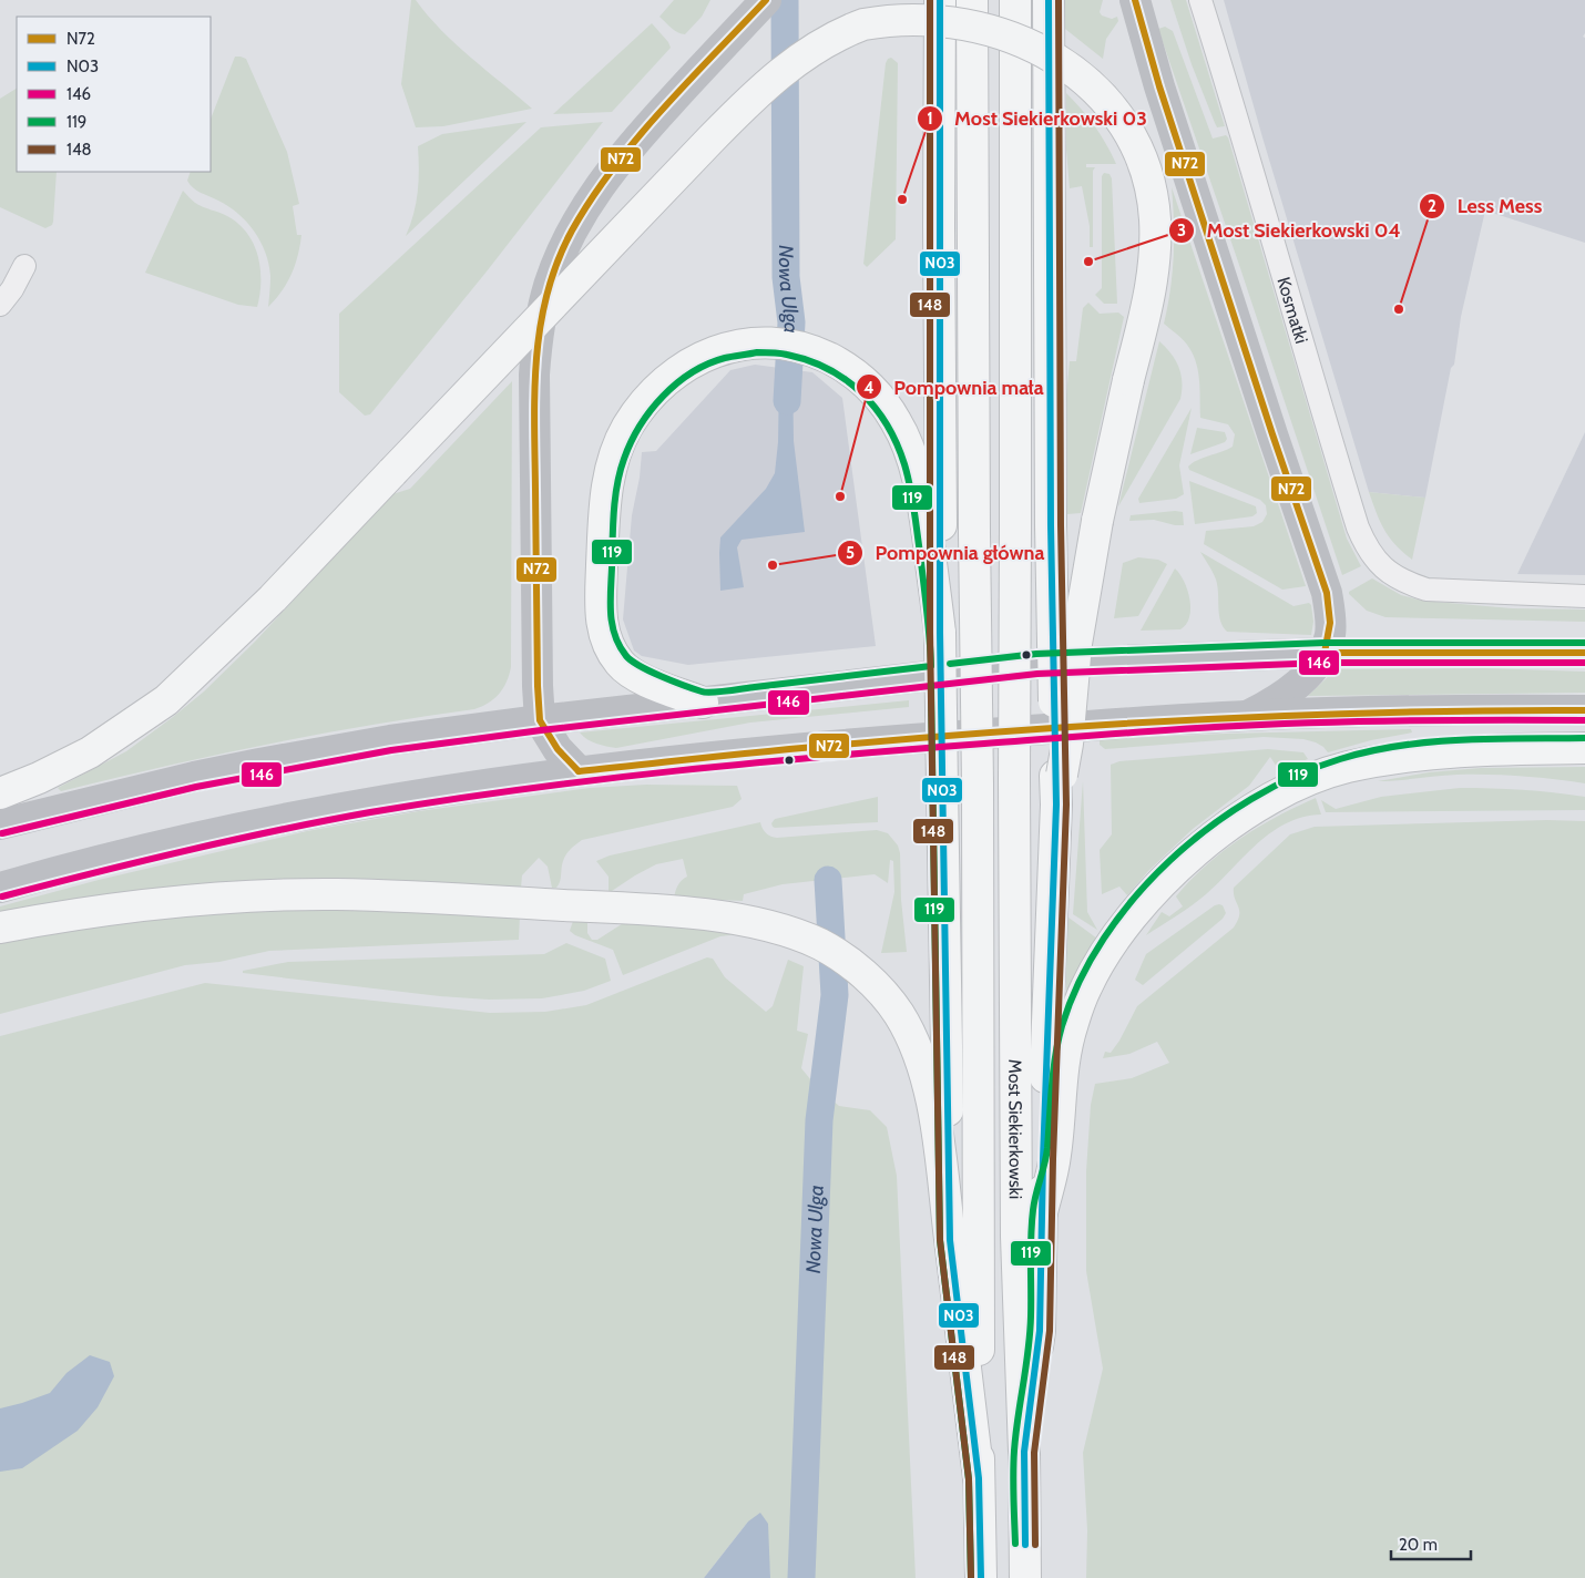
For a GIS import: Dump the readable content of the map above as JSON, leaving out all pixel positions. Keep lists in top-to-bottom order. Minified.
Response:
{"streets":{"main road":["Most Siekierkowski"],"street":["Kosmatki"]},"water":["Nowa Ulga"],"places":["Most Siekierkowski 03","Most Siekierkowski 04","Less Mess","Pompownia mała","Pompownia główna"],"lines":["transit line N72","transit line N03","transit line 148","transit line 119","transit line 146"],"legend":["N72","N03","146","119","148"],"scale_bar":"20 m"}
